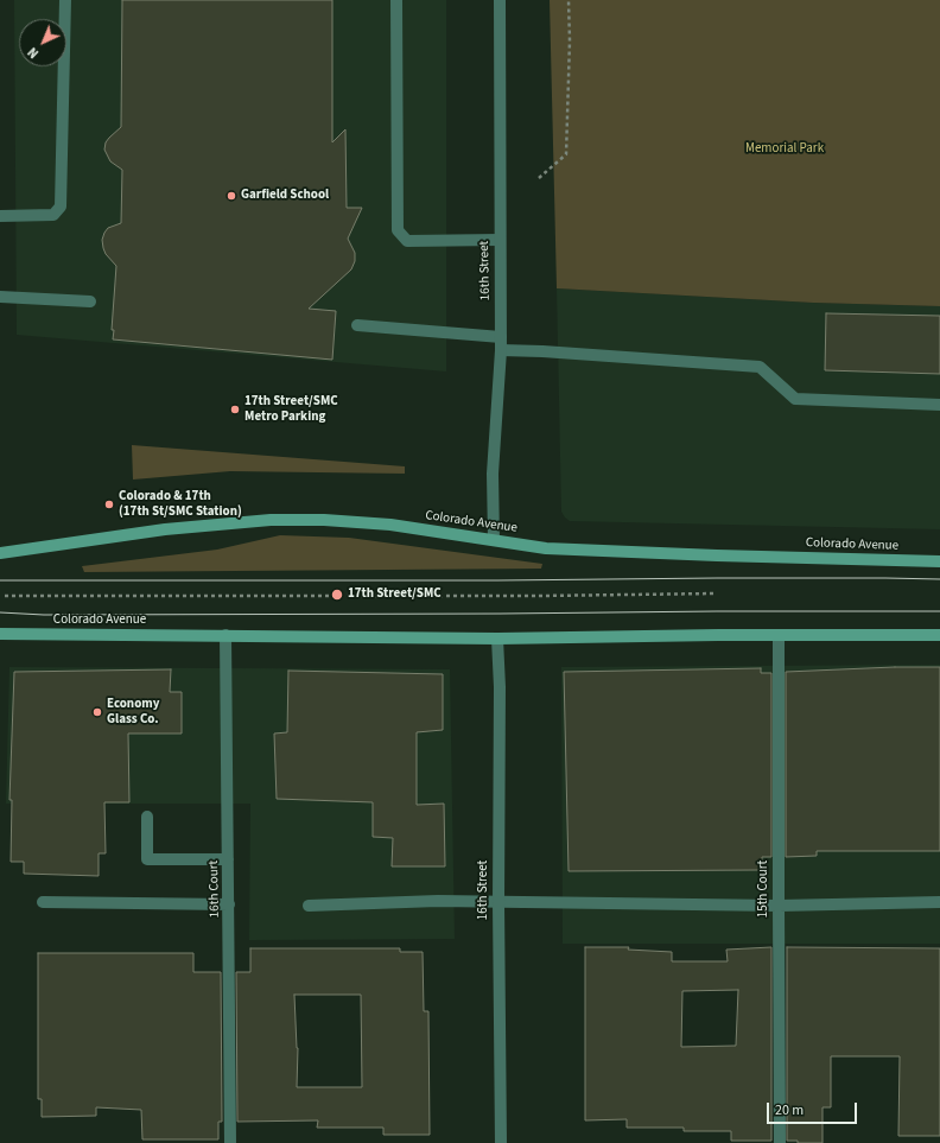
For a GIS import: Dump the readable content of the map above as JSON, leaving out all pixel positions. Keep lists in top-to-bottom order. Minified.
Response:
{"streets":{"main road":["Colorado Avenue"],"street":["16th Street","16th Court","15th Court"]},"crossings":[["16th Street","Colorado Avenue"],["Colorado Avenue","16th Court"],["Colorado Avenue","15th Court"]],"parks":["Memorial Park"],"places":["Garfield School","17th Street/SMC Metro Parking","Colorado & 17th (17th St/SMC Station)","17th Street/SMC","Economy Glass Co."],"scale_bar":"20 m","north":"bottom left"}
